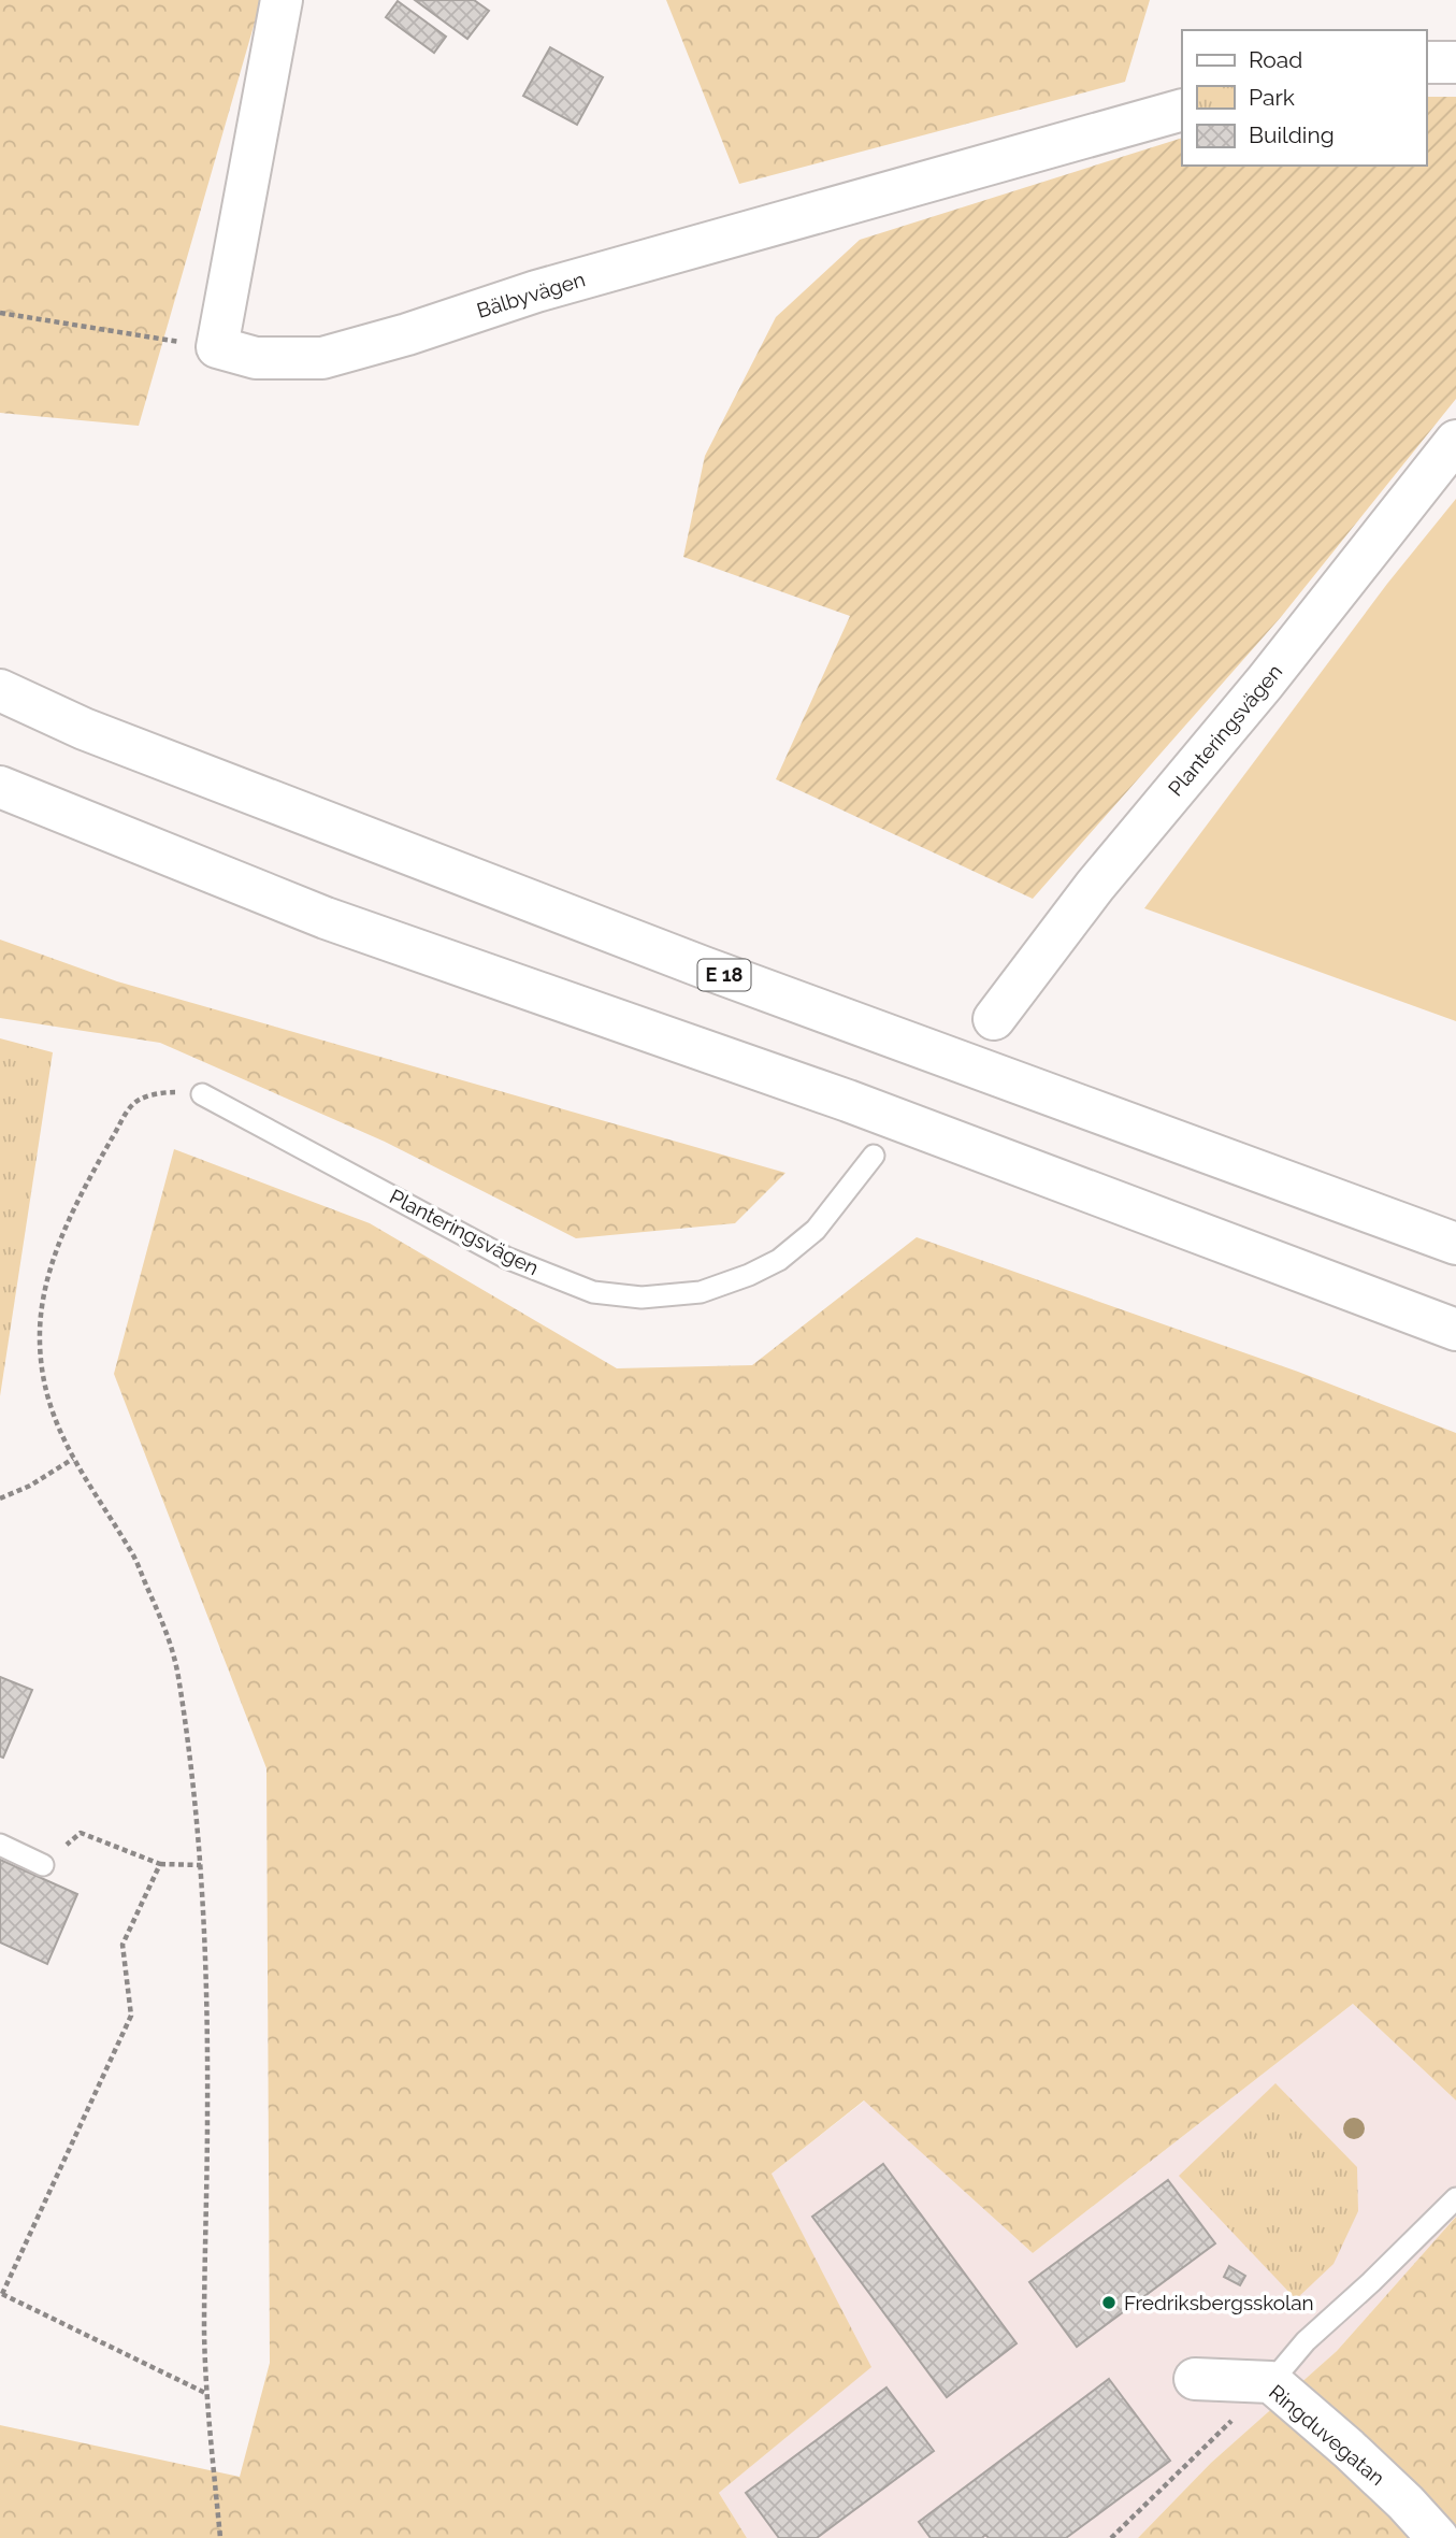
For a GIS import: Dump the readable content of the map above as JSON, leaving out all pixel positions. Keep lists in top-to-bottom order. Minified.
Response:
{"streets":{"main road":["Bälbyvägen","Planteringsvägen","E 18","Ringduvegatan"]},"places":["Fredriksbergsskolan"],"legend":["Road","Park","Building"]}
